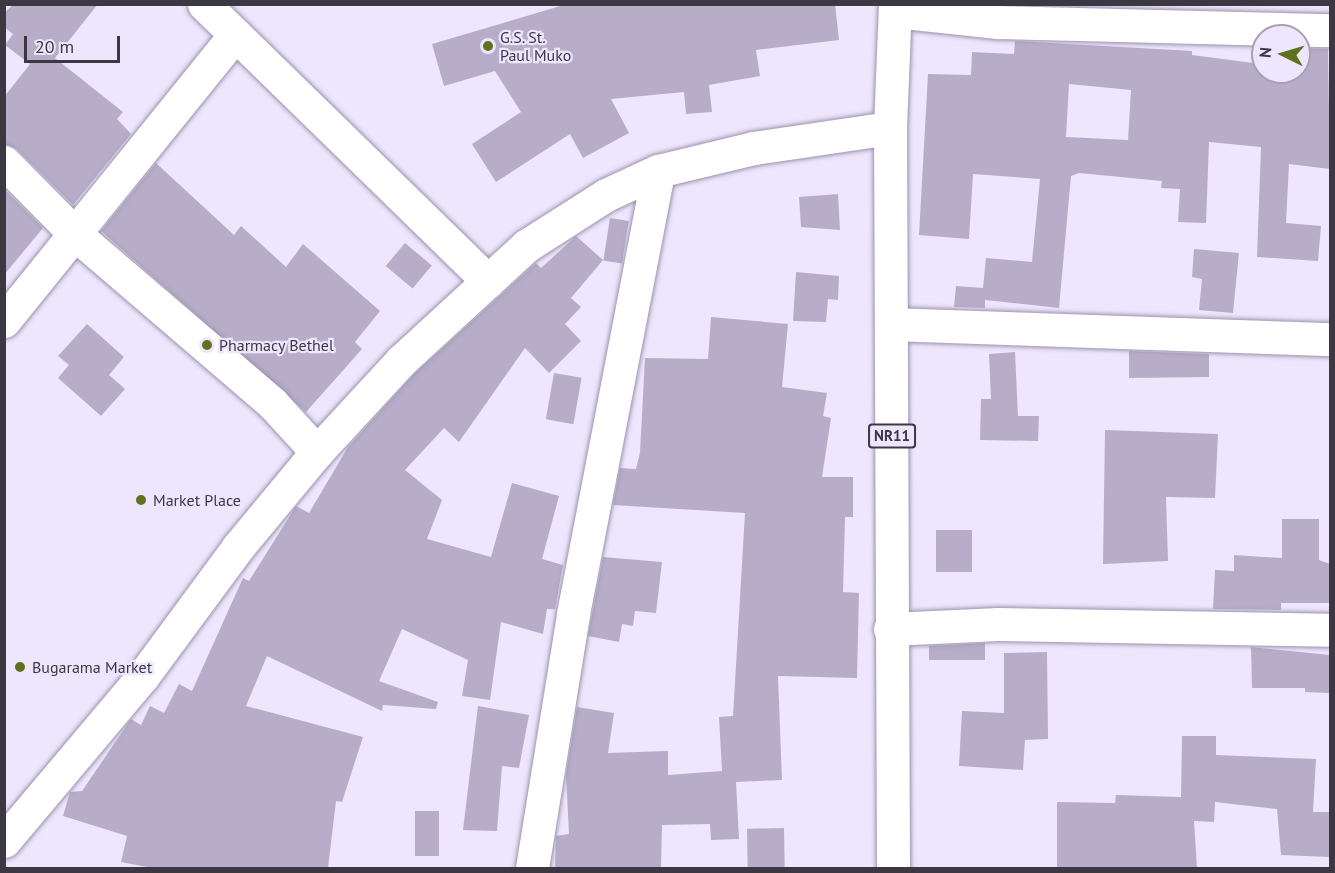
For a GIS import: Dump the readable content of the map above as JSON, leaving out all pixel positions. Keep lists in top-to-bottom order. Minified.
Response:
{"streets":{"main road":["NR11"]},"places":["G.S. St. Paul Muko","Pharmacy Bethel","Market Place","Bugarama Market"],"scale_bar":"20 m","north":"left"}
